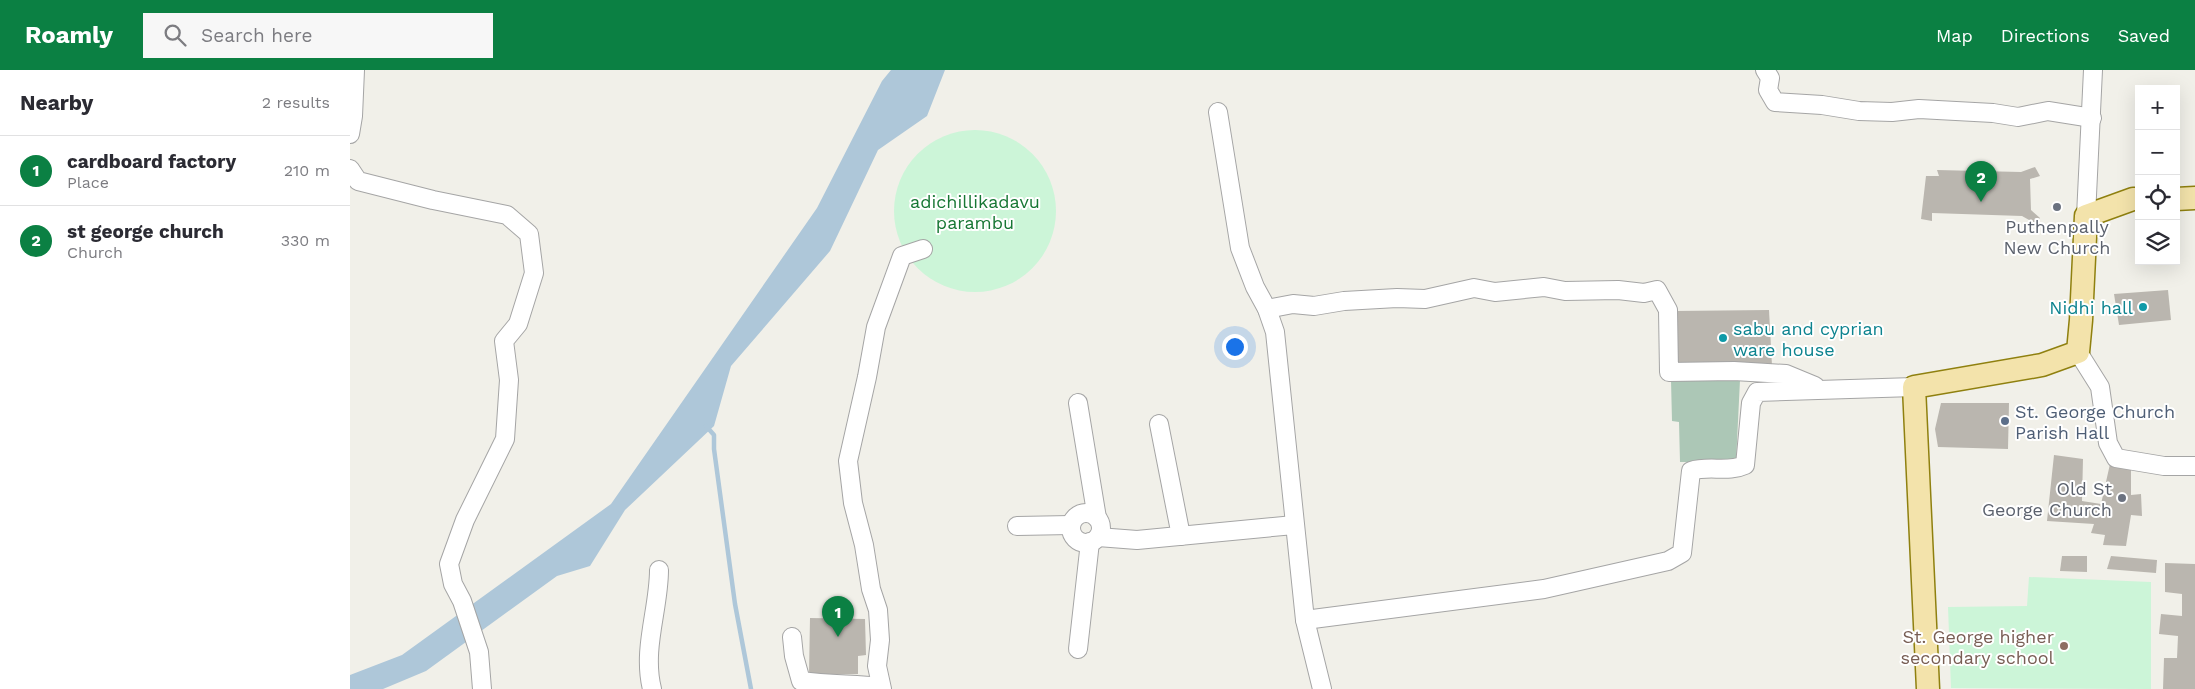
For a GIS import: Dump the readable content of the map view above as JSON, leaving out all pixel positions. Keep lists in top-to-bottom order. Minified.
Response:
{"parks":["adichillikadavu parambu"],"places":["Puthenpally New Church","Nidhi hall","sabu and cyprian ware house","St. George Church Parish Hall","Old St George Church","St. George higher secondary school"],"page":{"header":"Roamly","search":"Search here","nav":["Map","Directions","Saved"],"heading":["Nearby","2 results"],"map_buttons":["+","−"],"list":[{"mark":"1","name":"cardboard factory","note":"Place","value":"210 m"},{"mark":"2","name":"st george church","note":"Church","value":"330 m"}],"pins":["2","1"]}}
